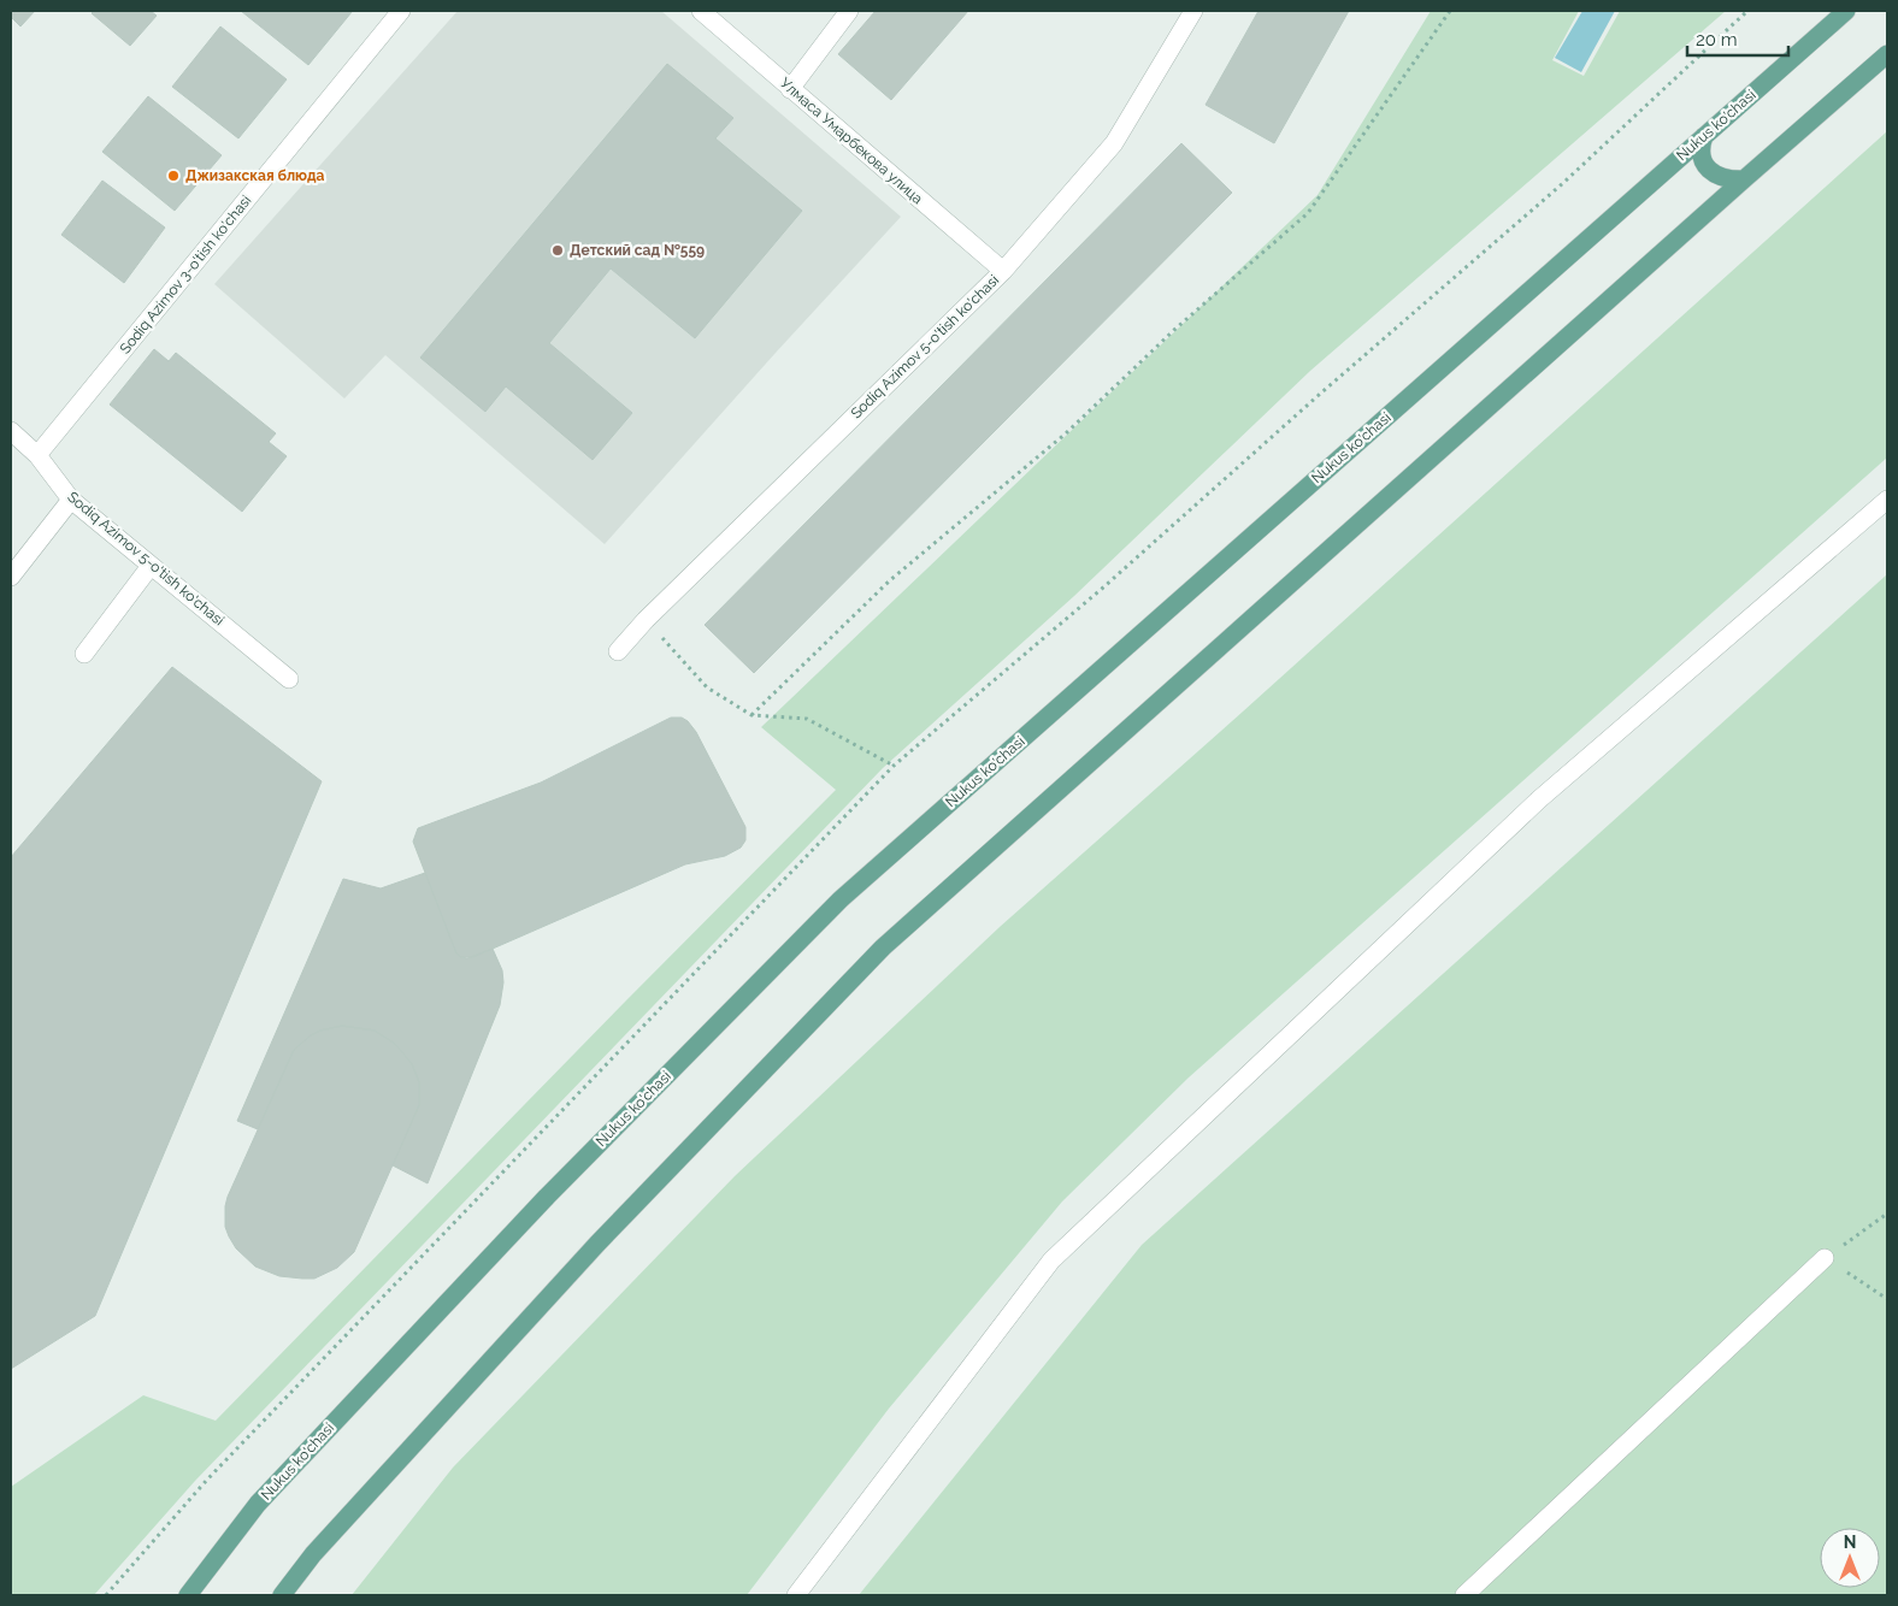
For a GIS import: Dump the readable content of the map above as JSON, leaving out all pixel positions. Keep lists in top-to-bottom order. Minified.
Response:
{"streets":{"main road":["Nukus ko'chasi"],"street":["Улмаса Умарбекова улица","Sodiq Azimov 3-o'tish ko'chasi","Sodiq Azimov 5-o'tish ko'chasi"]},"crossings":[["Улмаса Умарбекова улица","Sodiq Azimov 5-o'tish ko'chasi"],["Sodiq Azimov 3-o'tish ko'chasi","Sodiq Azimov 5-o'tish ko'chasi"]],"places":["Джизакская блюда","Детский сад №559"],"scale_bar":"20 m","north":"top"}
